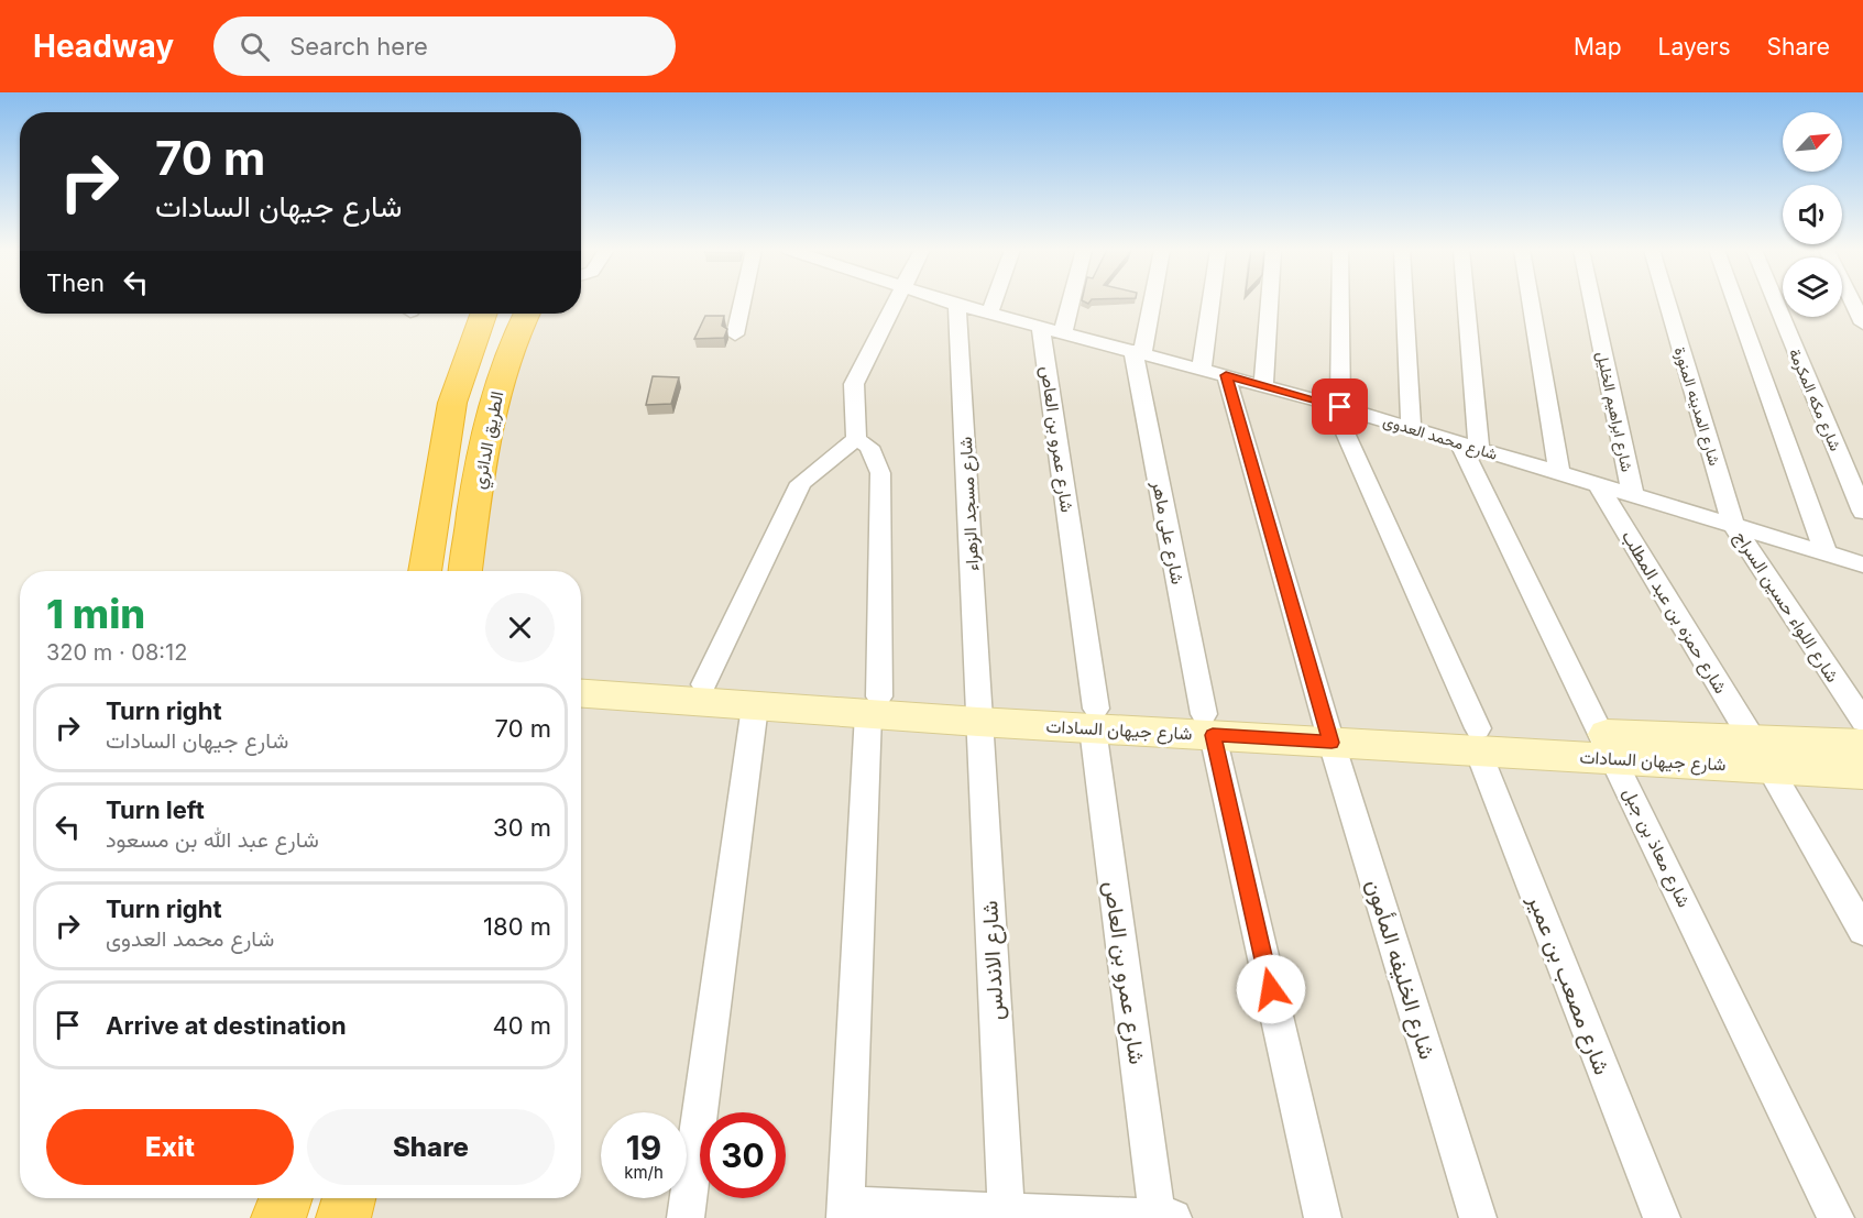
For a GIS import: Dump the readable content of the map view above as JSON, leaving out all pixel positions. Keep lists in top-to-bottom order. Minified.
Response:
{"streets":{"highway":["الطريق الدائري"],"main road":["شارع جيهان السادات"],"street":["شارع مكه المكرمة","شارع المدينه المنورة","شارع ابراهيم الخليل","شارع محمد العدوى","شارع عمرو بن العاص","شارع مسجد الزهراء","شارع على ماهر","شارع اللواء حسين السراج","شارع حمزه بن عبد المطلب","شارع معاذ بن جبل","شارع الاندلس","شارع الخليفه المأمون","شارع مصعب بن عمير"]},"crossings":[["شارع المدينه المنورة","شارع محمد العدوى"],["شارع المدينه المنورة","شارع اللواء حسين السراج"],["شارع ابراهيم الخليل","شارع محمد العدوى"],["شارع محمد العدوى","شارع عمرو بن العاص"],["شارع محمد العدوى","شارع مسجد الزهراء"],["شارع محمد العدوى","شارع على ماهر"],["شارع محمد العدوى","شارع اللواء حسين السراج"],["شارع محمد العدوى","شارع حمزه بن عبد المطلب"],["شارع محمد العدوى","شارع معاذ بن جبل"],["شارع محمد العدوى","شارع الخليفه المأمون"],["شارع محمد العدوى","شارع مصعب بن عمير"],["شارع عمرو بن العاص","شارع جيهان السادات"],["شارع مسجد الزهراء","شارع جيهان السادات"],["شارع مسجد الزهراء","شارع الاندلس"],["شارع على ماهر","شارع جيهان السادات"],["شارع حمزه بن عبد المطلب","شارع جيهان السادات"],["شارع جيهان السادات","شارع معاذ بن جبل"],["شارع جيهان السادات","شارع الاندلس"],["شارع جيهان السادات","شارع الخليفه المأمون"],["شارع جيهان السادات","شارع مصعب بن عمير"]],"north":"top right","page":{"header":"Headway","search":"Search here","nav":["Map","Layers","Share"],"turn":["70 m","شارع جيهان السادات"],"then":"Then","heading":["1 min","320 m · 08:12"],"list":[{"name":"Turn right","note":"شارع جيهان السادات","value":"70 m"},{"name":"Turn left","note":"شارع عبد الله بن مسعود","value":"30 m"},{"name":"Turn right","note":"شارع محمد العدوى","value":"180 m"},{"name":"Arrive at destination","value":"40 m"}],"buttons":["Exit","Share"],"speed":"19 km/h","limit":"30"}}
